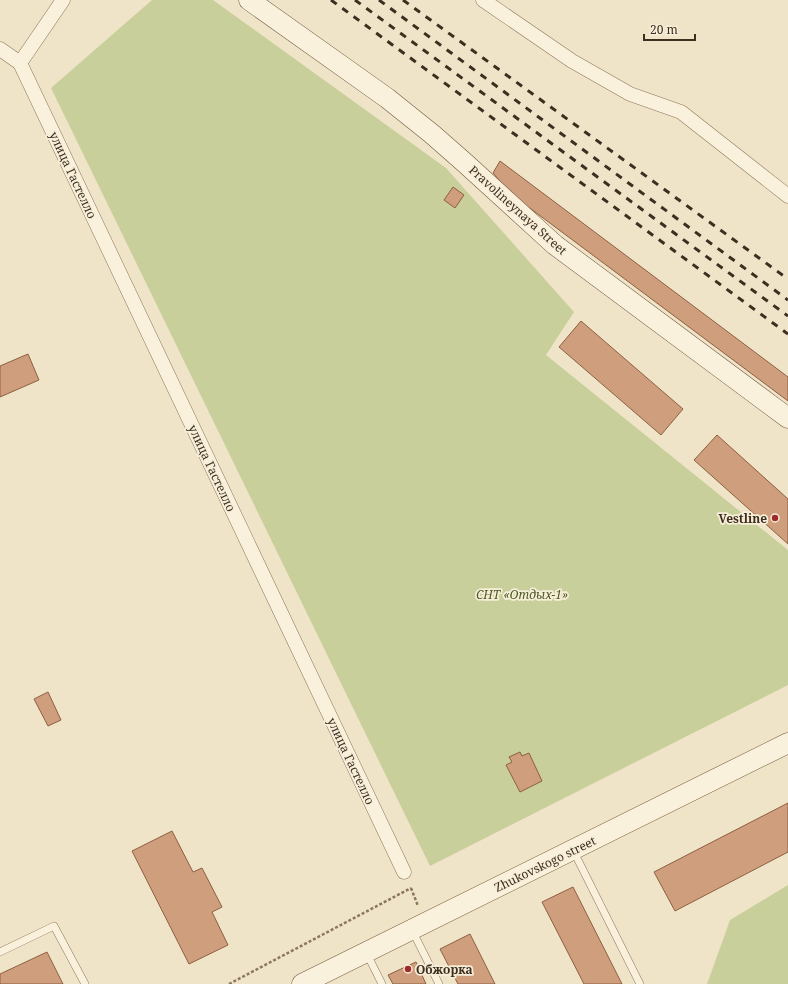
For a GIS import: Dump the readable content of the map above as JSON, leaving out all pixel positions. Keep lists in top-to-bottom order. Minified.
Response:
{"streets":{"main road":["Pravolineynaya Street","Zhukovskogo street"],"street":["улица Гастелло"]},"parks":["СНТ «Отдых-1»"],"places":["Vestline","Обжорка"],"scale_bar":"20 m"}
